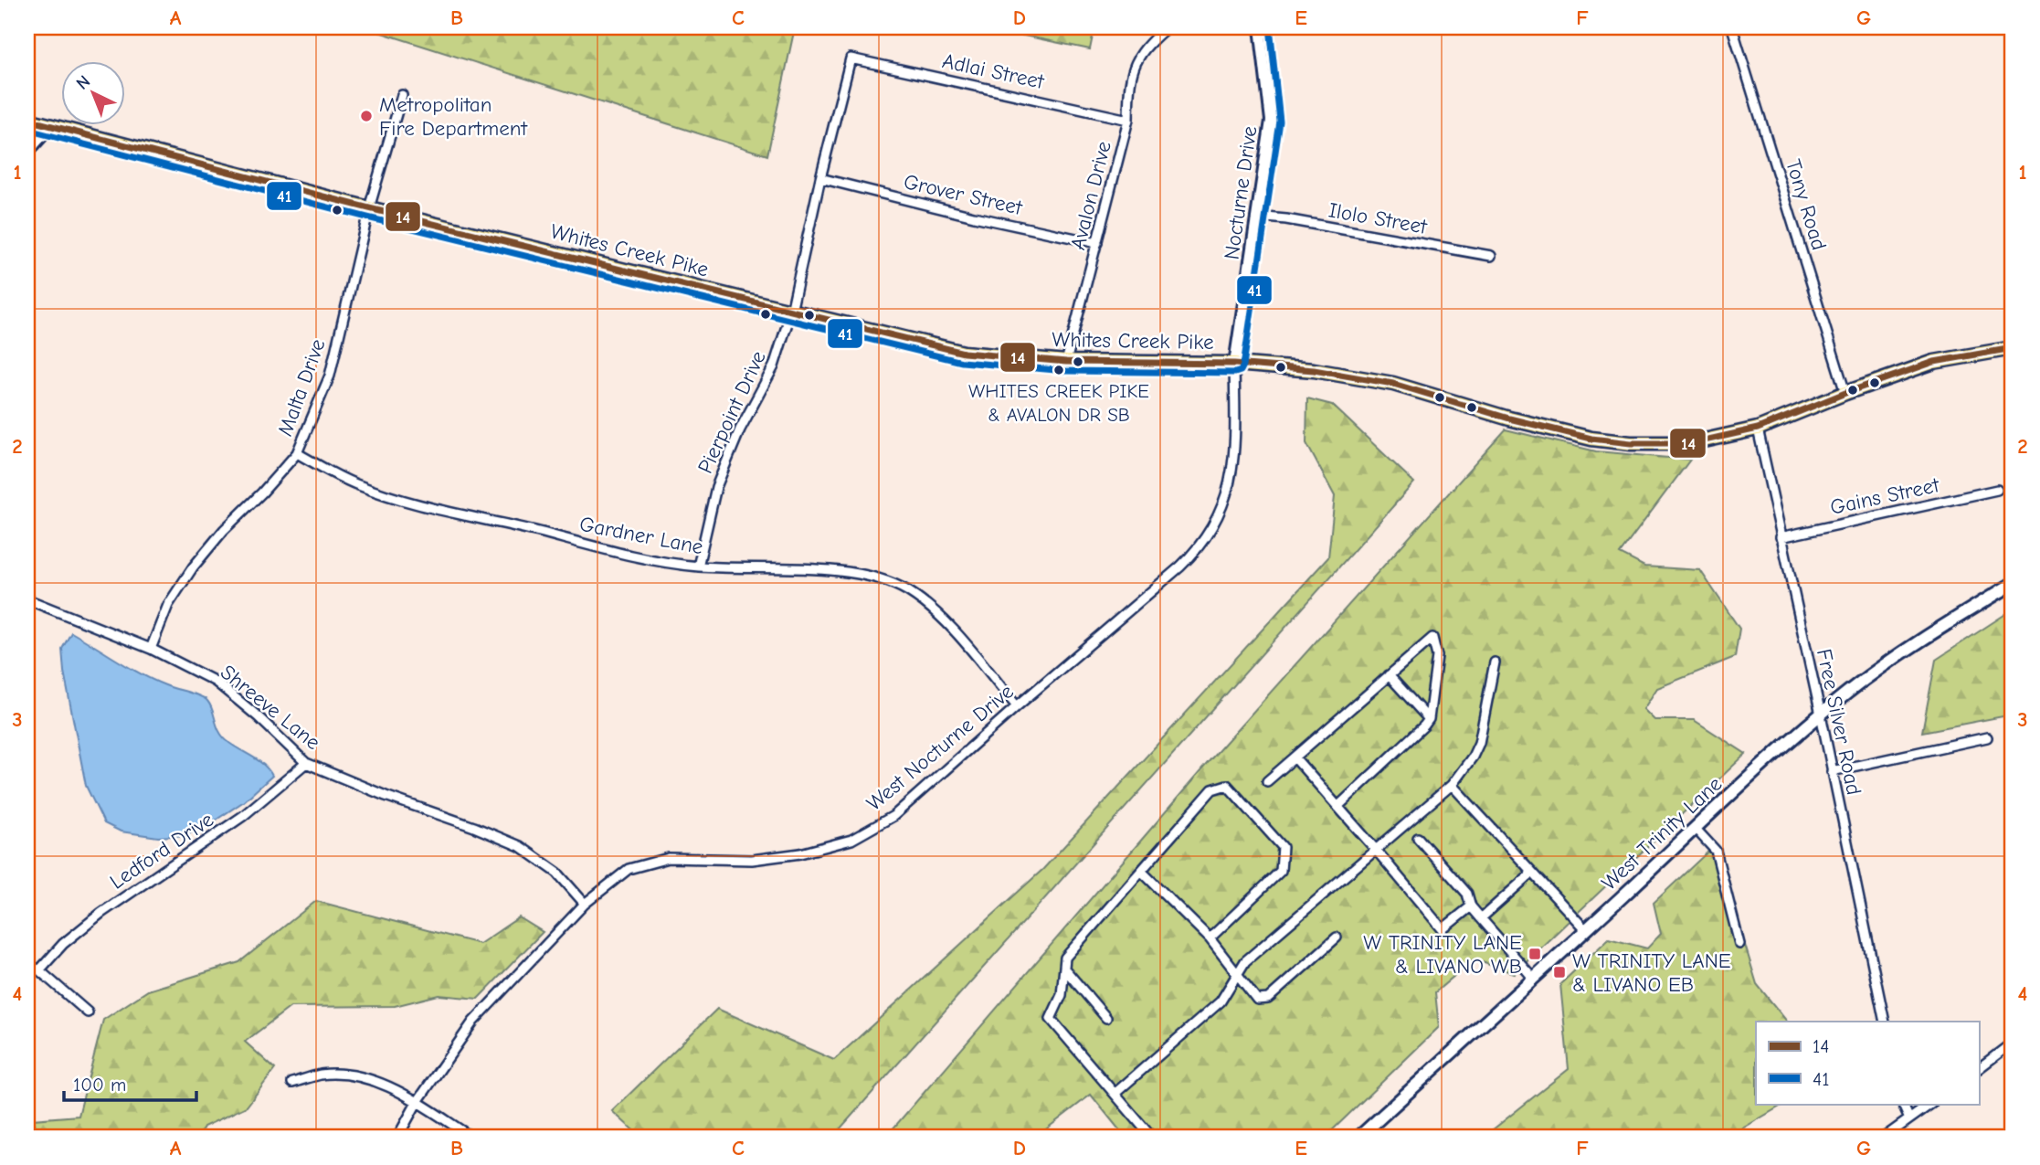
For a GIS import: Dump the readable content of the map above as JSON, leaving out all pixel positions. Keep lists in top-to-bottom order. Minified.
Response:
{"streets":{"main road":["Whites Creek Pike","West Trinity Lane"],"street":["Adlai Street","Nocturne Drive","Grover Street","Avalon Drive","Tony Road","Ilolo Street","Malta Drive","Pierpoint Drive","Gains Street","Gardner Lane","Shreeve Lane","Free Silver Road","West Nocturne Drive","Ledford Drive"]},"crossings":[["Adlai Street","Avalon Drive"],["Adlai Street","Pierpoint Drive"],["Nocturne Drive","Ilolo Street"],["Nocturne Drive","Whites Creek Pike"],["Nocturne Drive","West Nocturne Drive"],["Grover Street","Avalon Drive"],["Grover Street","Pierpoint Drive"],["Avalon Drive","Whites Creek Pike"],["Tony Road","Whites Creek Pike"],["Whites Creek Pike","Malta Drive"],["Whites Creek Pike","Pierpoint Drive"],["Whites Creek Pike","Free Silver Road"],["Whites Creek Pike","West Nocturne Drive"],["Malta Drive","Gardner Lane"],["Malta Drive","Shreeve Lane"],["Pierpoint Drive","Gardner Lane"],["Gains Street","Free Silver Road"],["Gardner Lane","West Nocturne Drive"],["Shreeve Lane","West Nocturne Drive"],["Shreeve Lane","Ledford Drive"],["Free Silver Road","West Trinity Lane"]],"places":{"other":["Metropolitan Fire Department","WHITES CREEK PIKE & AVALON DR SB"],"transit":["W TRINITY LANE & LIVANO WB","W TRINITY LANE & LIVANO EB"]},"lines":["transit line 41","transit line 14"],"legend":["14","41"],"scale_bar":"100 m","north":"top left","grid":{"columns":["A","B","C","D","E","F","G"],"rows":["1","2","3","4"]}}
